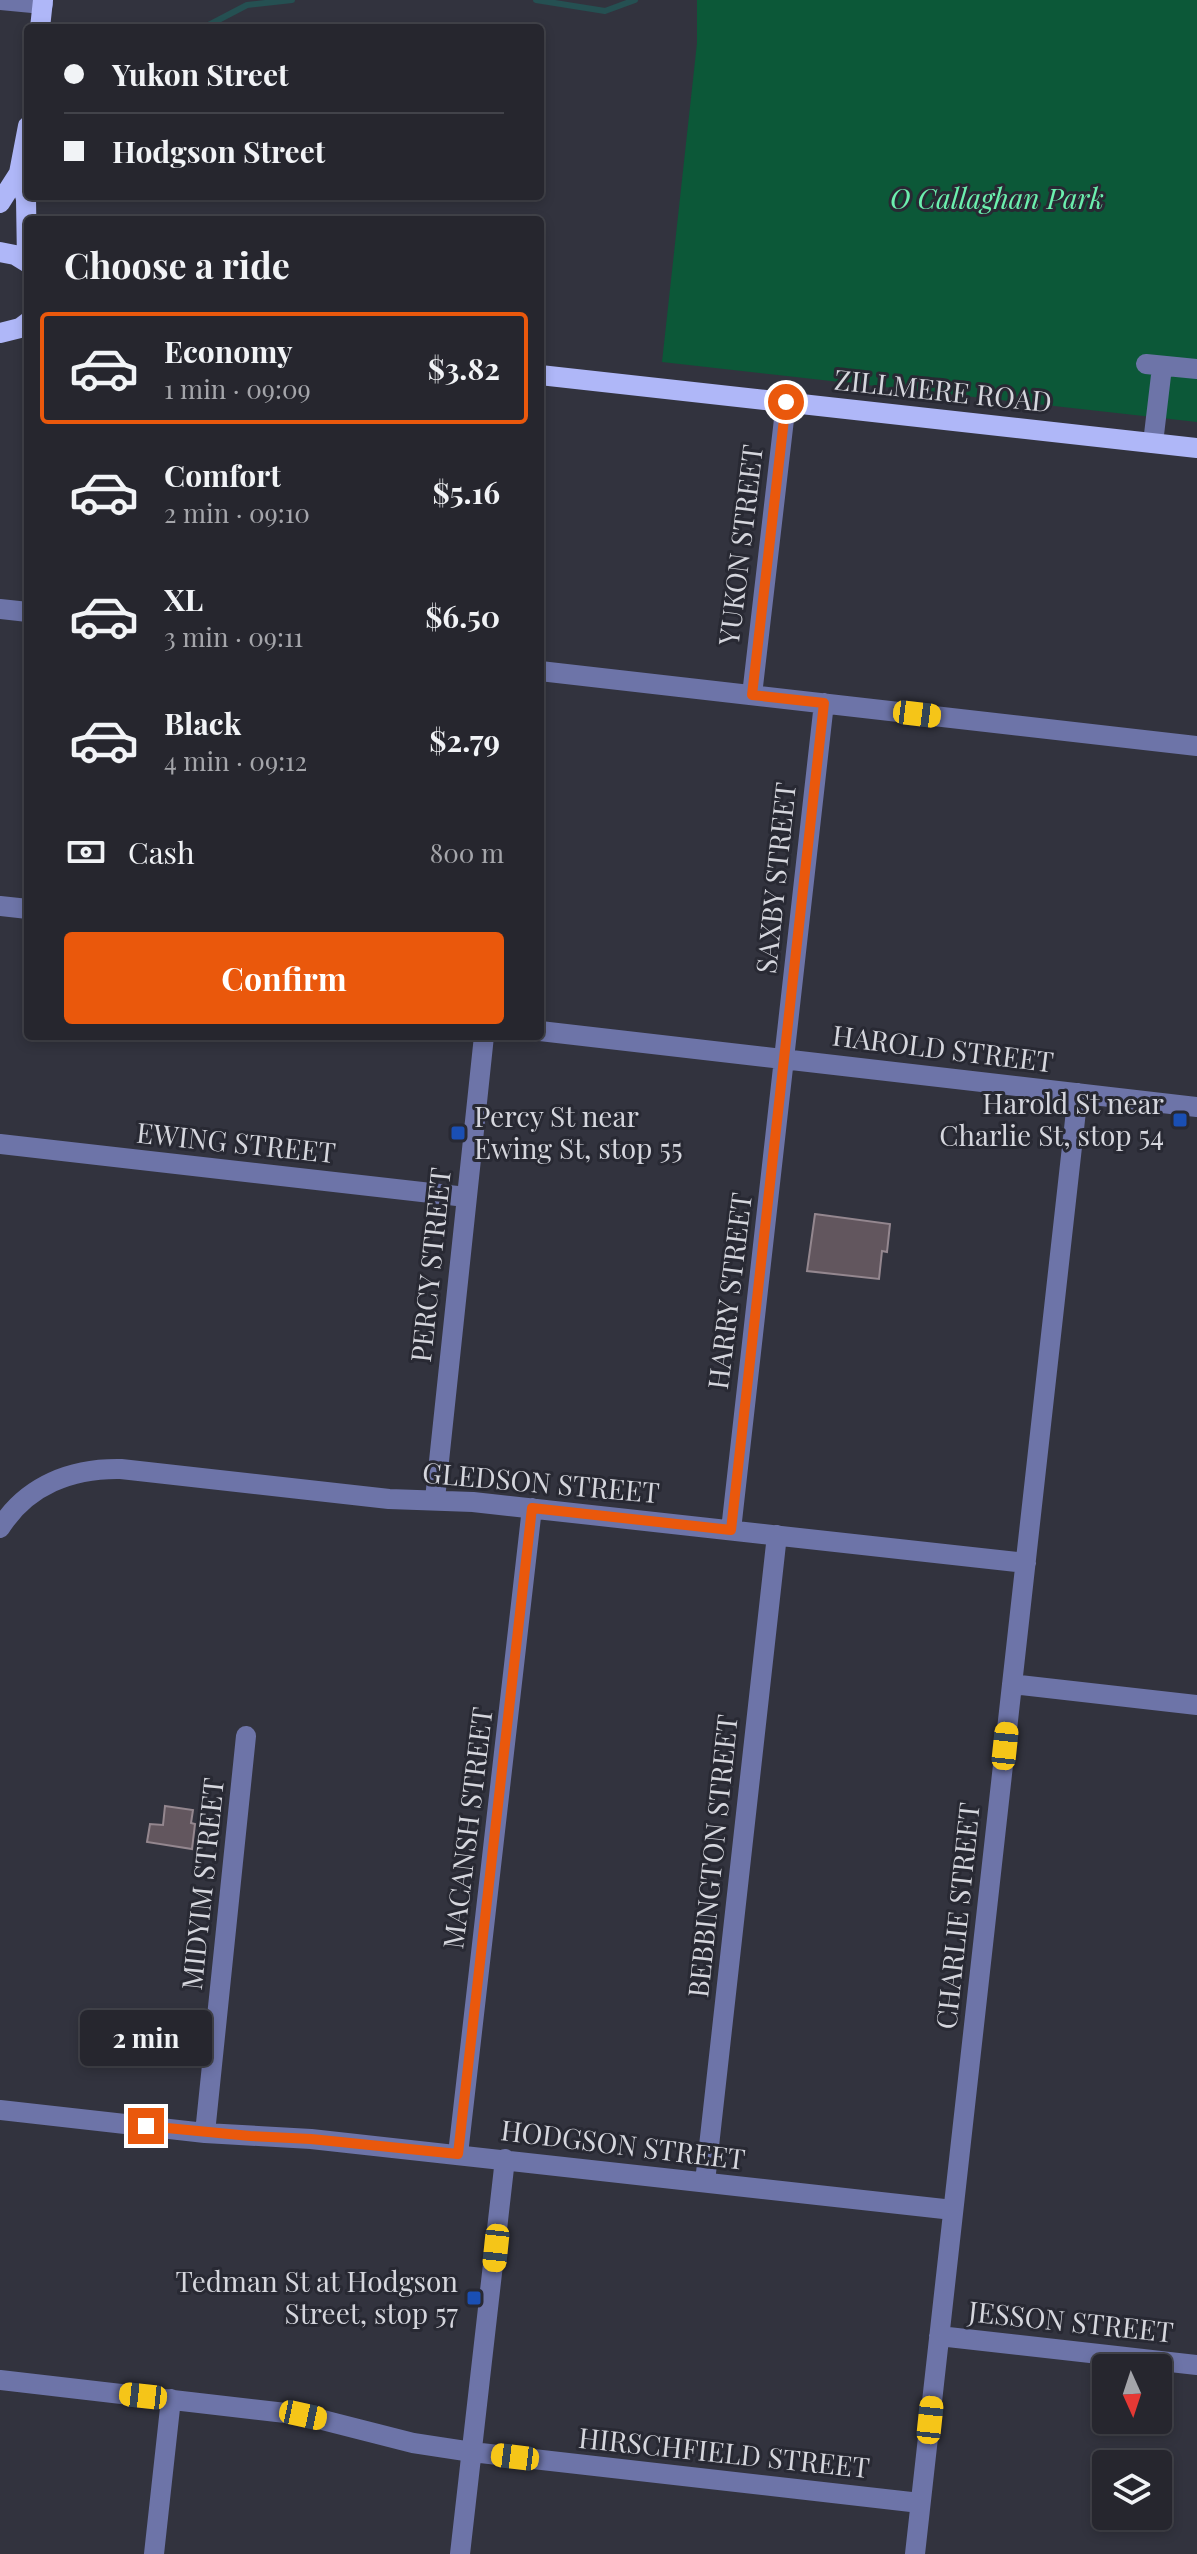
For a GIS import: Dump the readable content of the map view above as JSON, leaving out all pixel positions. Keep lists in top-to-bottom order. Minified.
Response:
{"streets":{"main road":["ZILLMERE ROAD"],"street":["YUKON STREET","SAXBY STREET","HAROLD STREET","EWING STREET","PERCY STREET","HARRY STREET","GLEDSON STREET","MACANSH STREET","BEBBINGTON STREET","MIDYIM STREET","CHARLIE STREET","HODGSON STREET","JESSON STREET","HIRSCHFIELD STREET"]},"crossings":[["ZILLMERE ROAD","YUKON STREET"],["SAXBY STREET","HAROLD STREET"],["SAXBY STREET","HARRY STREET"],["HAROLD STREET","HARRY STREET"],["HAROLD STREET","CHARLIE STREET"],["EWING STREET","PERCY STREET"],["PERCY STREET","GLEDSON STREET"],["HARRY STREET","GLEDSON STREET"],["GLEDSON STREET","MACANSH STREET"],["GLEDSON STREET","BEBBINGTON STREET"],["GLEDSON STREET","CHARLIE STREET"],["MACANSH STREET","HODGSON STREET"],["BEBBINGTON STREET","HODGSON STREET"],["MIDYIM STREET","HODGSON STREET"],["CHARLIE STREET","HODGSON STREET"],["CHARLIE STREET","JESSON STREET"],["CHARLIE STREET","HIRSCHFIELD STREET"]],"parks":["O Callaghan Park"],"places":{"transit":["Harold St near Charlie St, stop 54","Percy St near Ewing St, stop 55","Tedman St at Hodgson Street, stop 57"]},"north":"bottom","page":{"banner":["Yukon Street","Hodgson Street"],"heading":"Choose a ride","list":[{"name":"Economy","note":"1 min · 09:09","value":"$3.82"},{"name":"Comfort","note":"2 min · 09:10","value":"$5.16"},{"name":"XL","note":"3 min · 09:11","value":"$6.50"},{"name":"Black","note":"4 min · 09:12","value":"$2.79"}],"pay":["Cash","800 m"],"buttons":"Confirm","bubble":"2 min"}}
